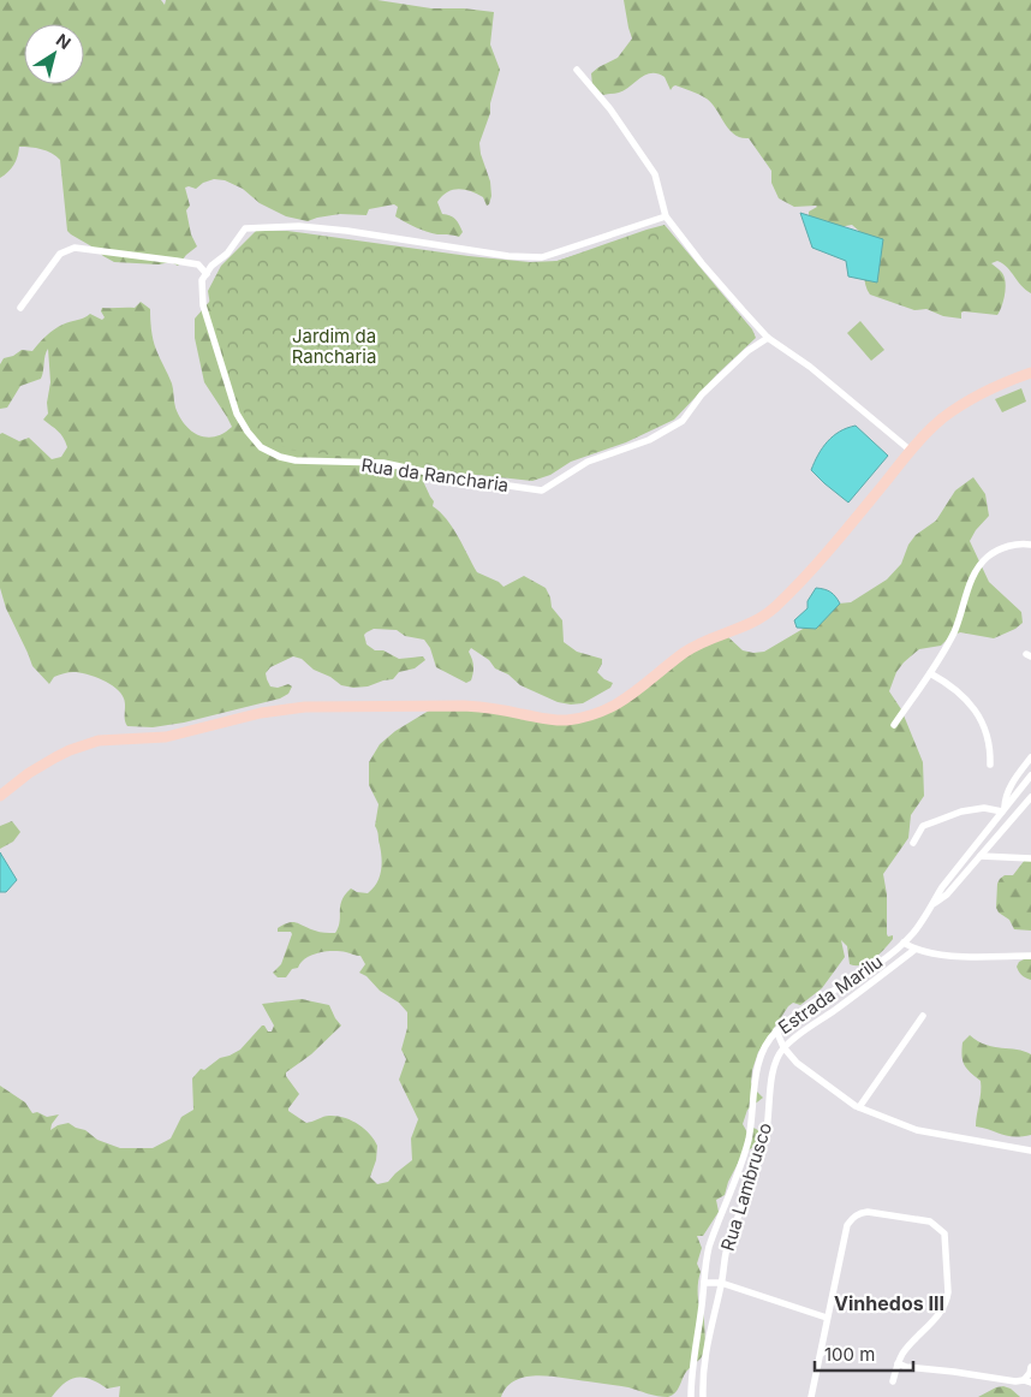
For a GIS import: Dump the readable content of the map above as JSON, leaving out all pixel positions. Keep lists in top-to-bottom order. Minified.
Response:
{"streets":{"street":["Rua da Rancharia","Estrada Marilu","Rua Lambrusco"]},"districts":["Vinhedos III"],"parks":["Jardim da Rancharia"],"scale_bar":"100 m","north":"top right"}
